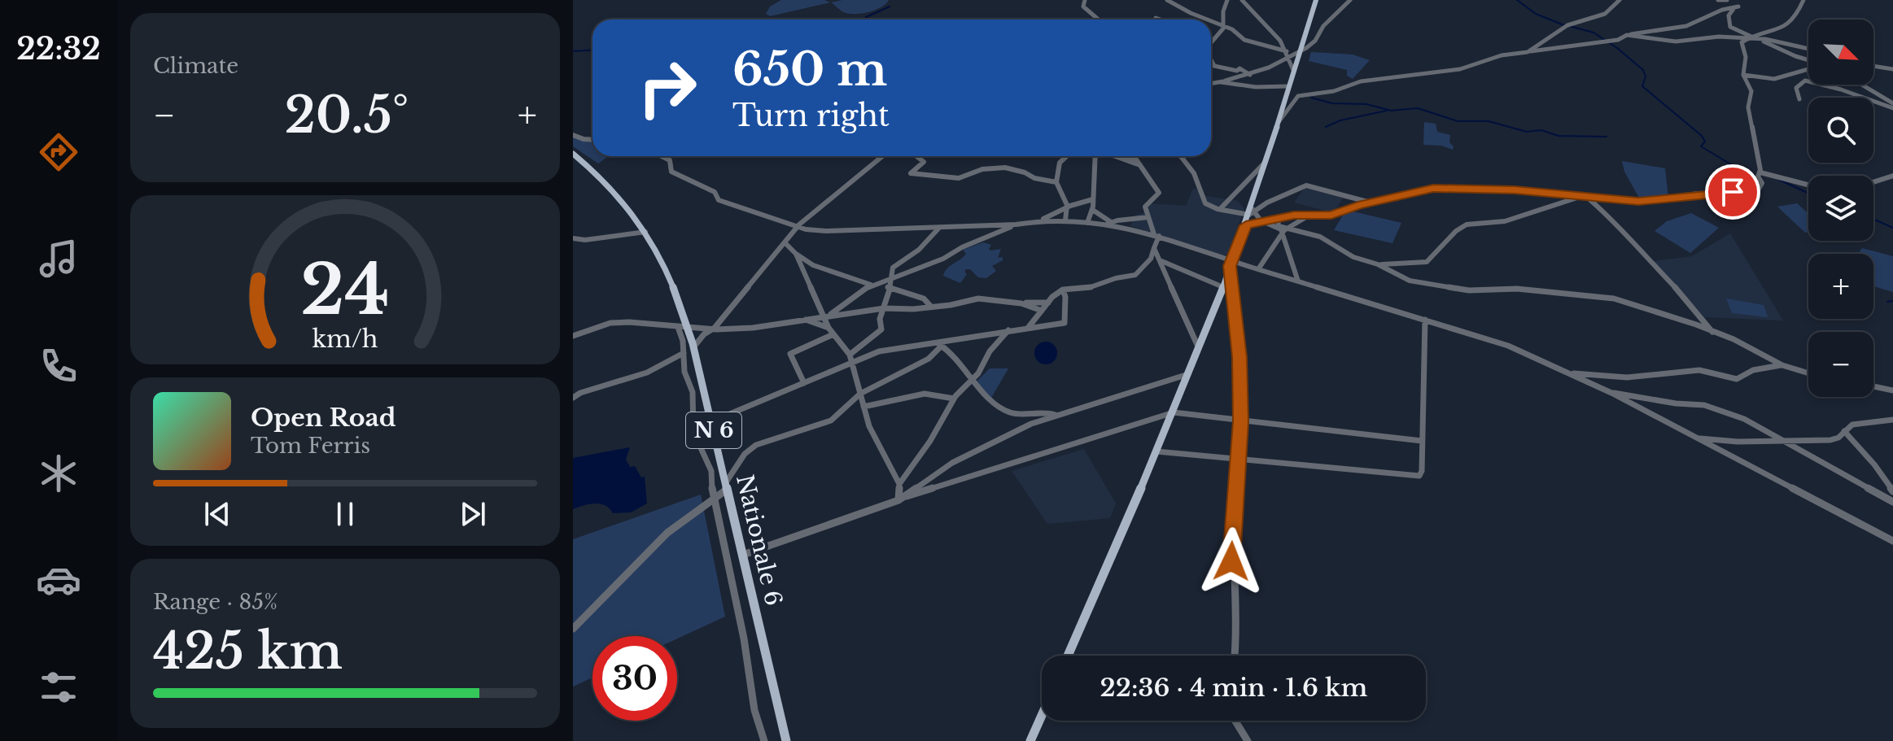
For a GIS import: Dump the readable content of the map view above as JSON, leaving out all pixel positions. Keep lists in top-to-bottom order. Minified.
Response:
{"streets":{"main road":["N 6","Nationale 6"]},"north":"bottom right","page":{"tabs":"22:32","tile":["Climate",["Range · 85%","425 km"]],"map_buttons":["+","−"],"turn":["650 m","Turn right"],"heat":["−","20.5°","+"],"song":["Open Road","Tom Ferris"],"limit":"30","trip":"22:36 · 4 min · 1.6 km","gauge":["24","km/h"]}}
